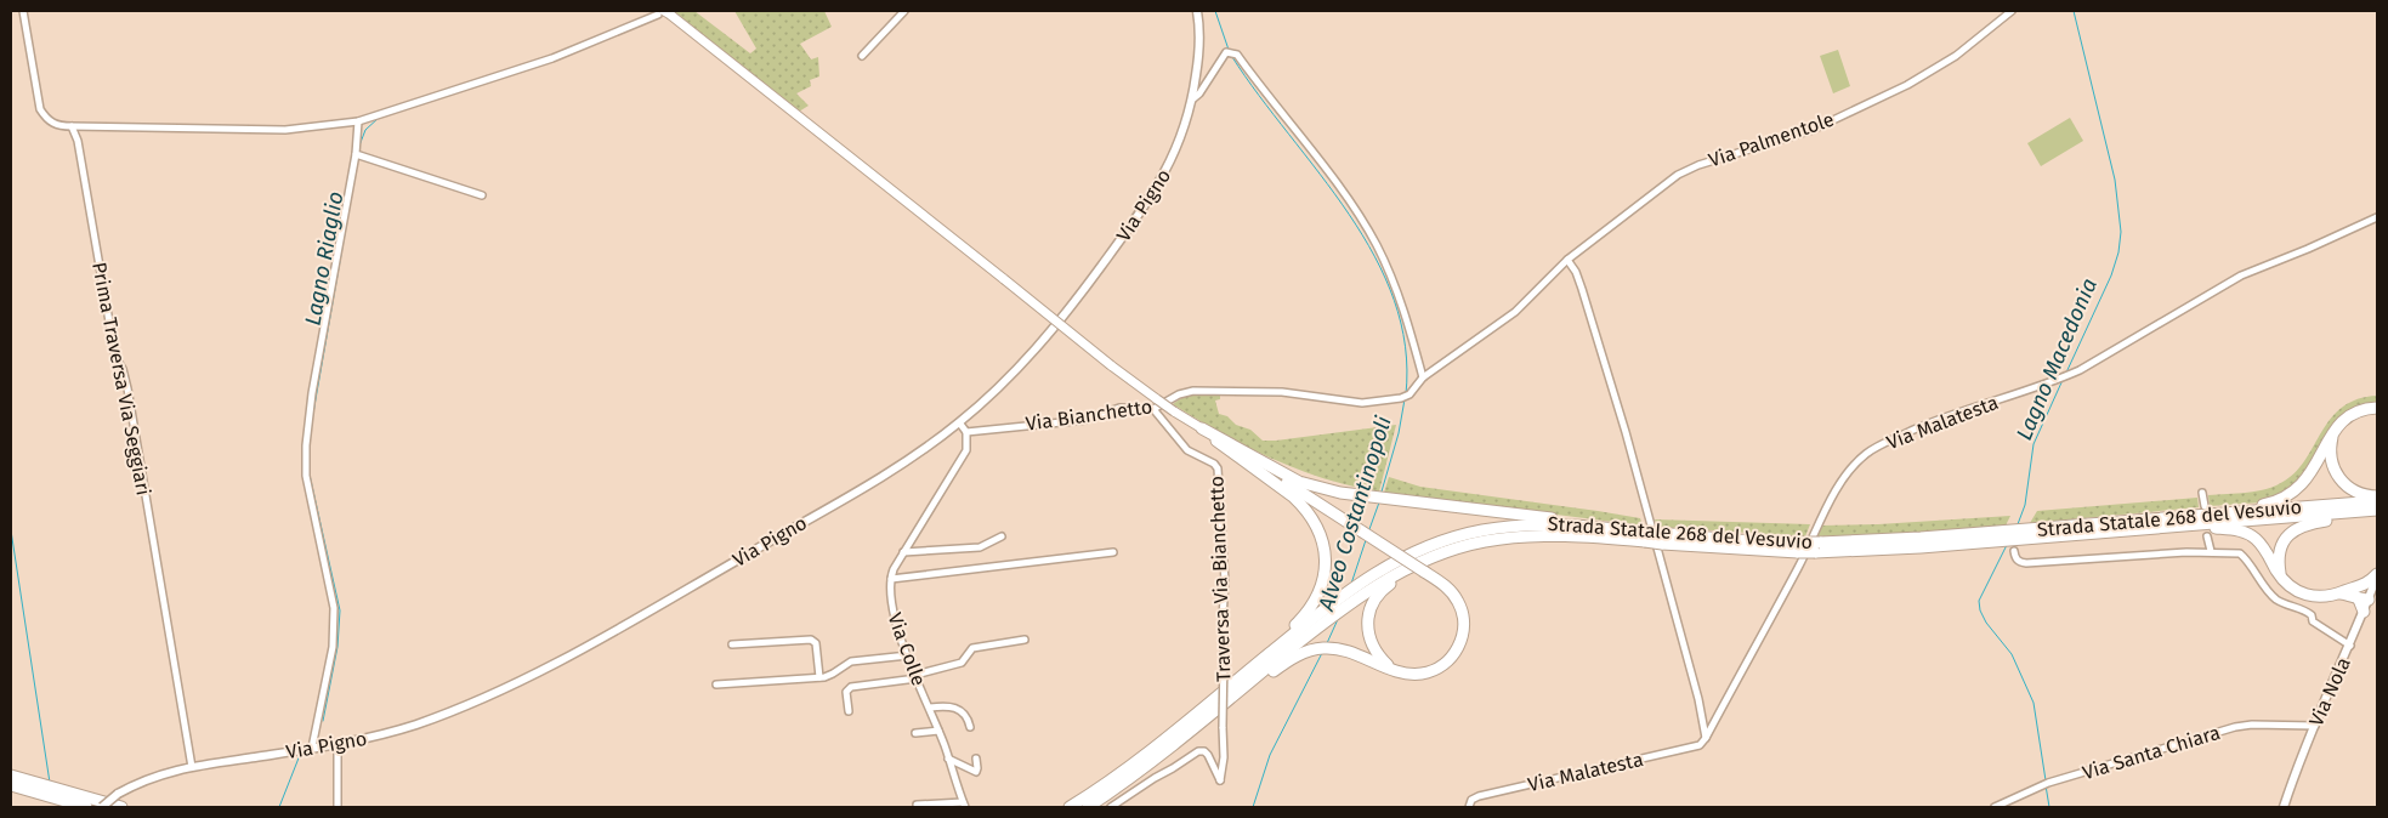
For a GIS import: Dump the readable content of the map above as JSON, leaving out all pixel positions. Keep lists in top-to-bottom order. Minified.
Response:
{"streets":{"highway":["Strada Statale 268 del Vesuvio"],"street":["Via Palmentole","Via Pigno","Prima Traversa Via Seggiari","Via Bianchetto","Via Malatesta","Traversa Via Bianchetto","Via Colle","Via Nola","Via Santa Chiara"]},"crossings":[["Via Palmentole","Via Bianchetto"],["Via Pigno","Prima Traversa Via Seggiari"],["Via Bianchetto","Traversa Via Bianchetto"],["Via Bianchetto","Via Colle"],["Via Nola","Via Santa Chiara"]],"water":["Lagno Riaglio","Lagno Macedonia","Alveo Costantinopoli"]}
